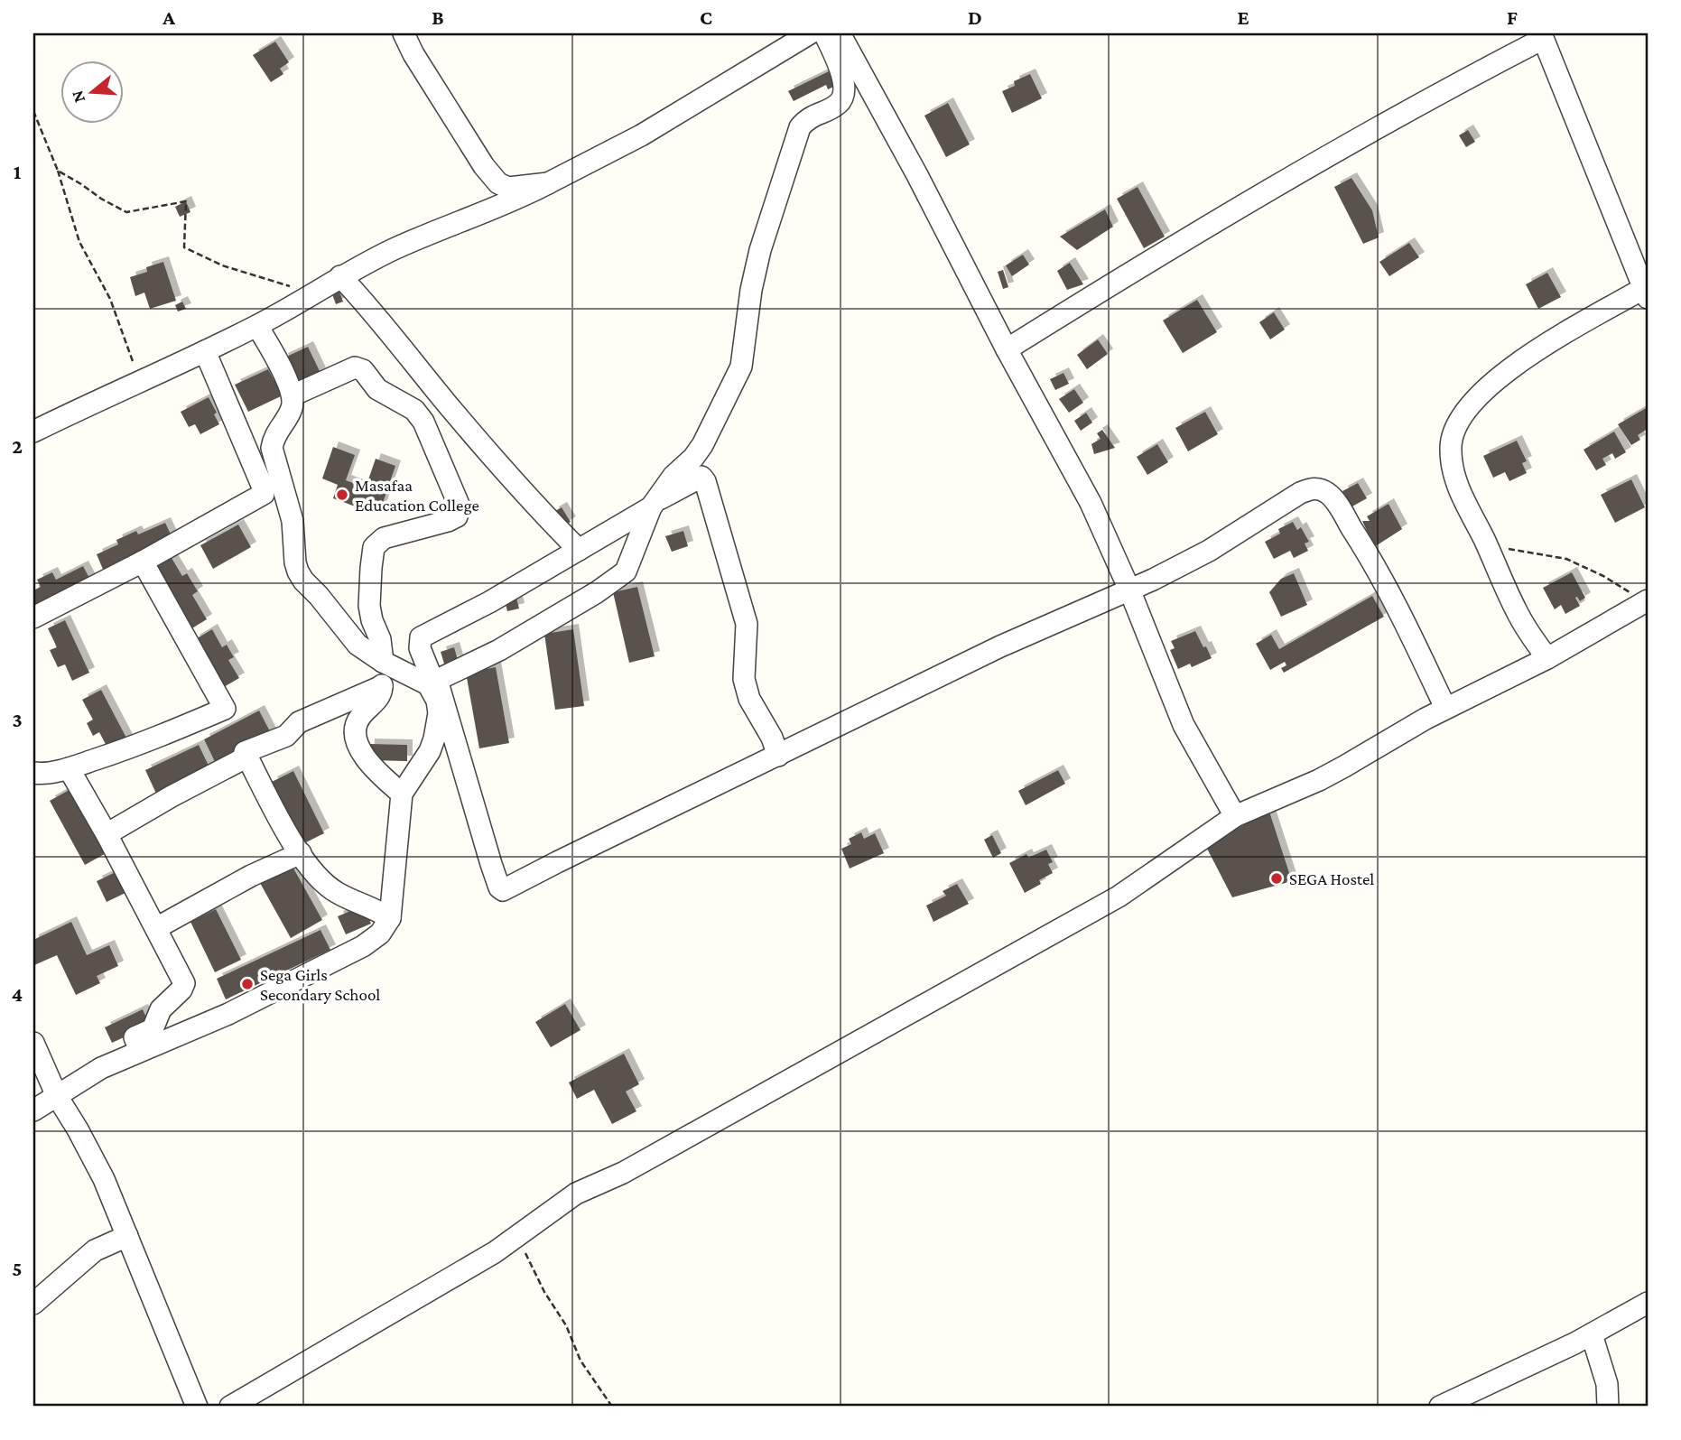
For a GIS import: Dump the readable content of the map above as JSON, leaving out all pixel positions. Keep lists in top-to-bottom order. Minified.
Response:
{"places":["Masafaa Education College","SEGA Hostel","Sega Girls Secondary School"],"north":"left","grid":{"columns":["A","B","C","D","E","F"],"rows":["1","2","3","4","5"]}}
